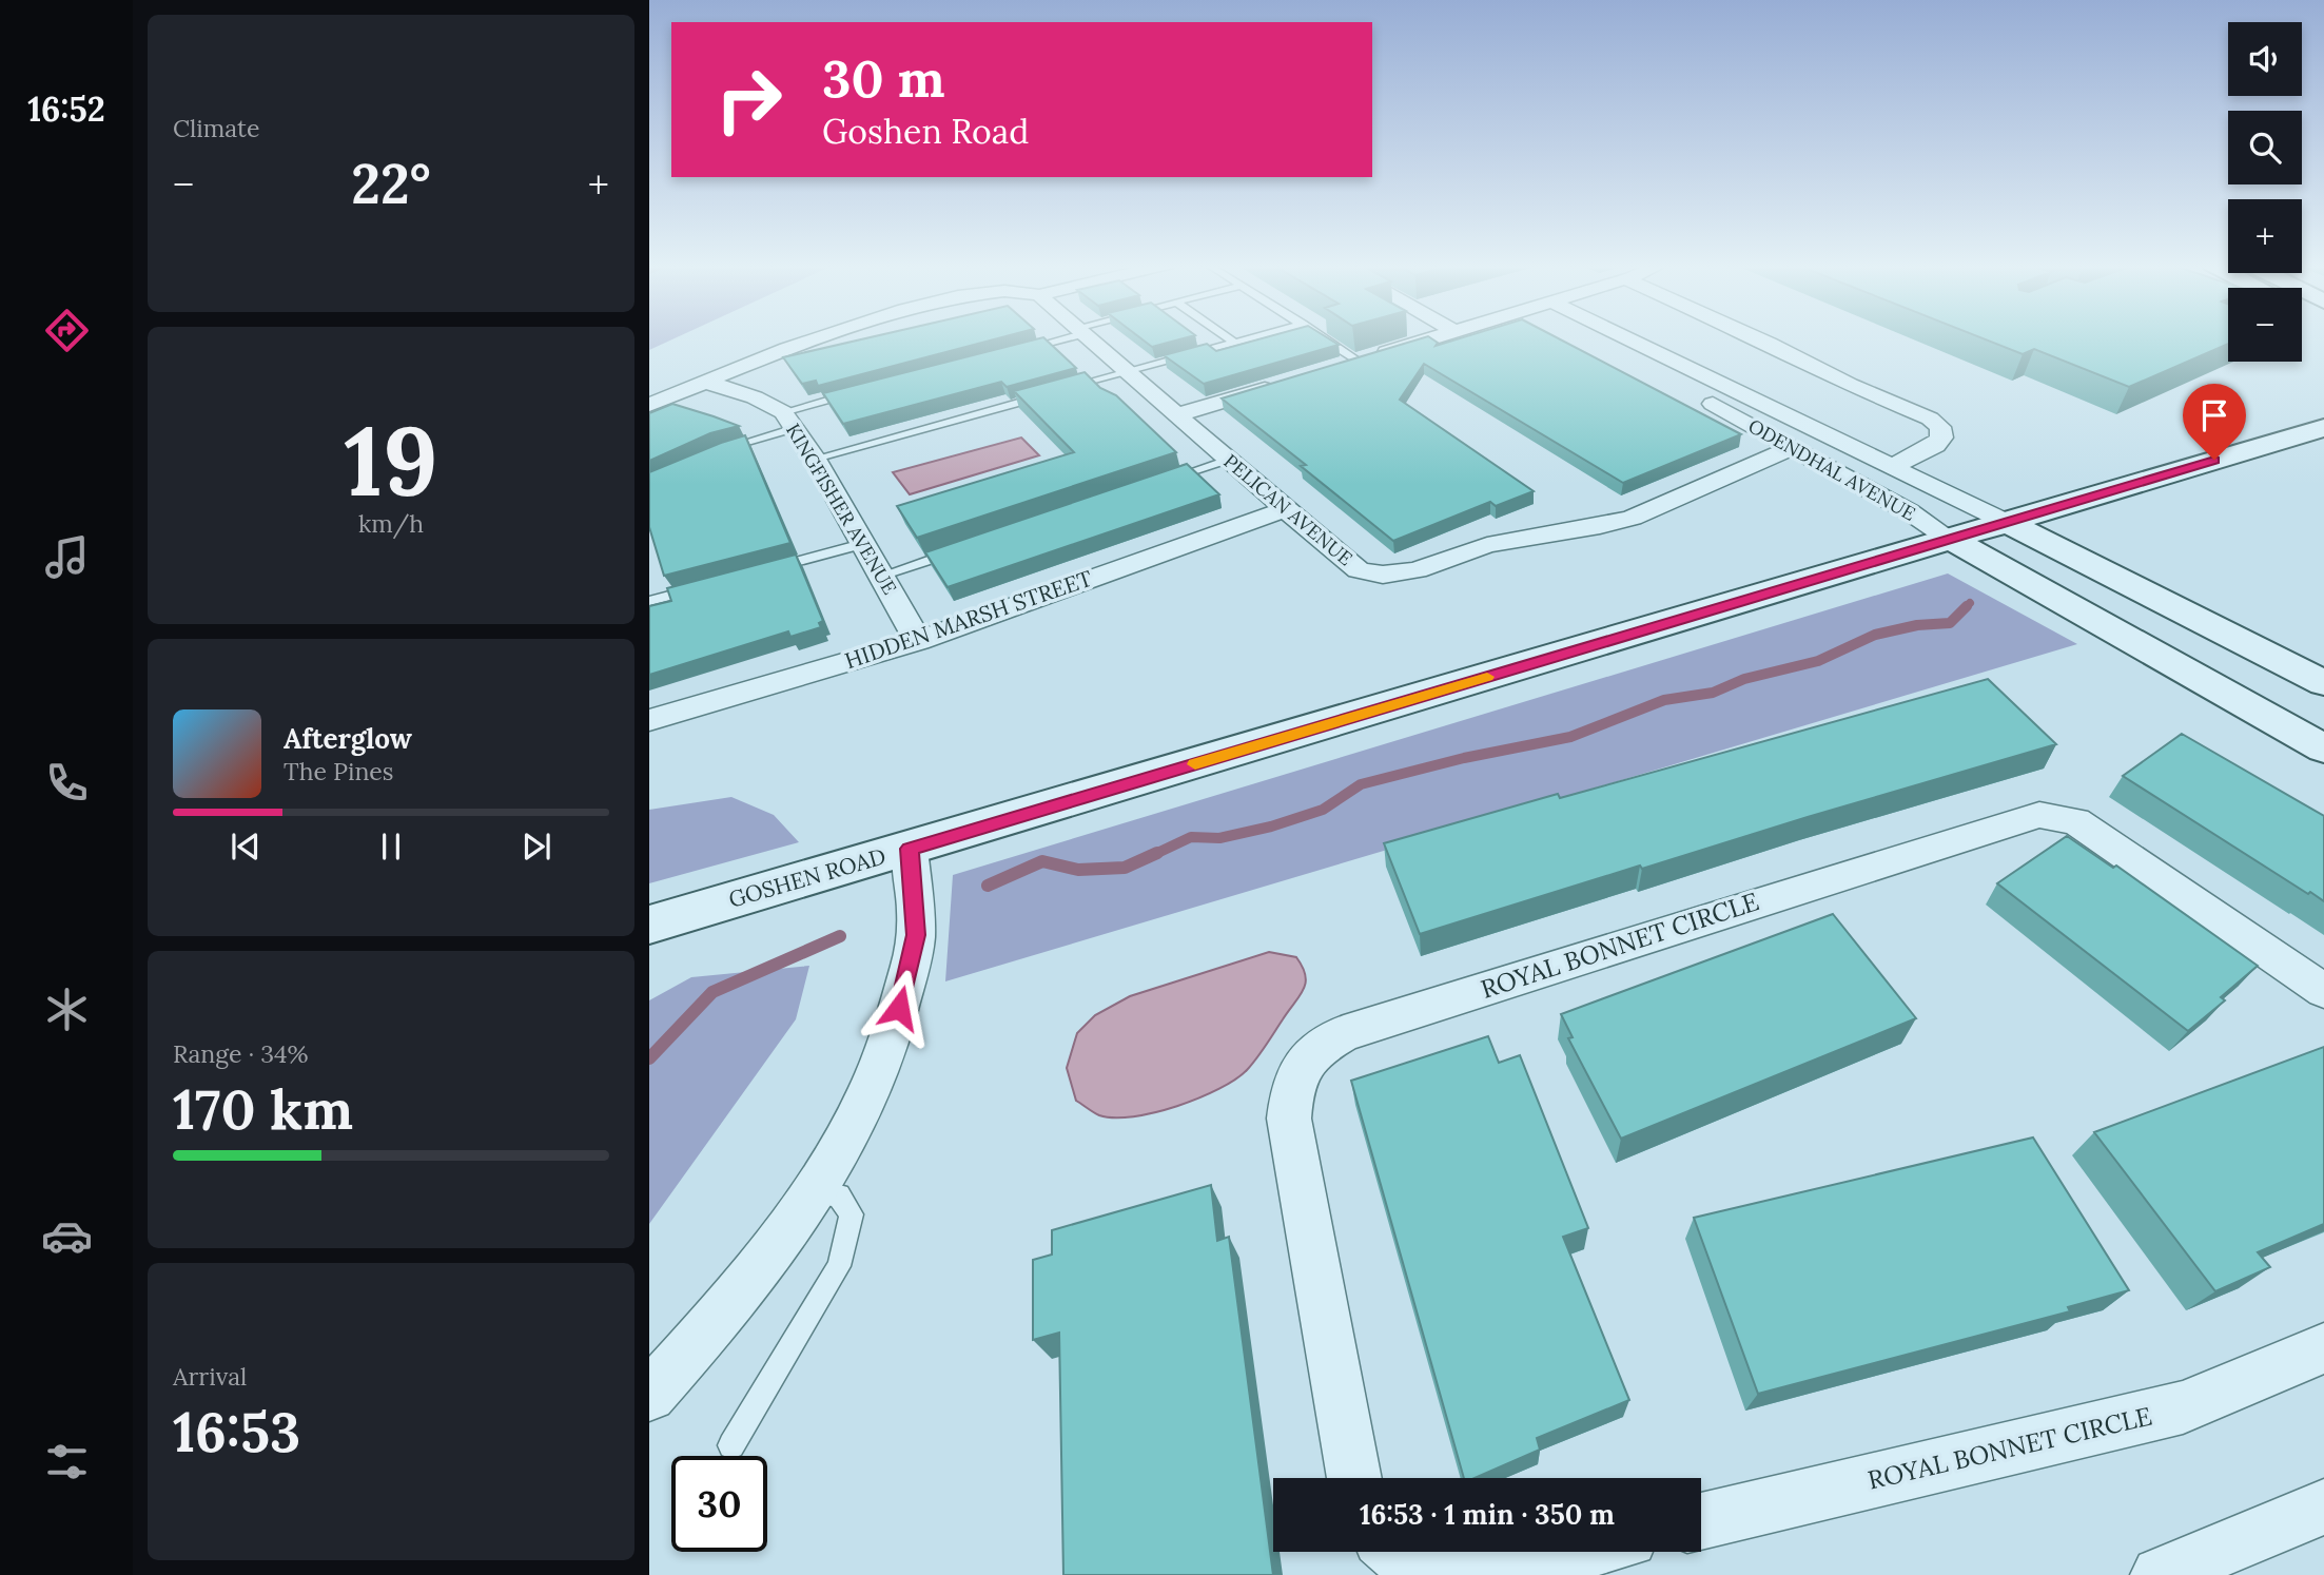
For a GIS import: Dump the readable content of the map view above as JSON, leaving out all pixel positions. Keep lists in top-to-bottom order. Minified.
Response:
{"streets":{"street":["ODENDHAL AVENUE","KINGFISHER AVENUE","PELICAN AVENUE","HIDDEN MARSH STREET","GOSHEN ROAD","ROYAL BONNET CIRCLE"]},"crossings":[["ODENDHAL AVENUE","PELICAN AVENUE"],["ODENDHAL AVENUE","GOSHEN ROAD"],["KINGFISHER AVENUE","HIDDEN MARSH STREET"],["PELICAN AVENUE","HIDDEN MARSH STREET"]],"page":{"tabs":"16:52","tile":["Climate",["19","km/h"],["Range · 34%","170 km"],["Arrival","16:53"]],"map_buttons":["+","−"],"turn":["30 m","Goshen Road"],"heat":["−","22°","+"],"song":["Afterglow","The Pines"],"limit":"30","trip":"16:53 · 1 min · 350 m"}}
